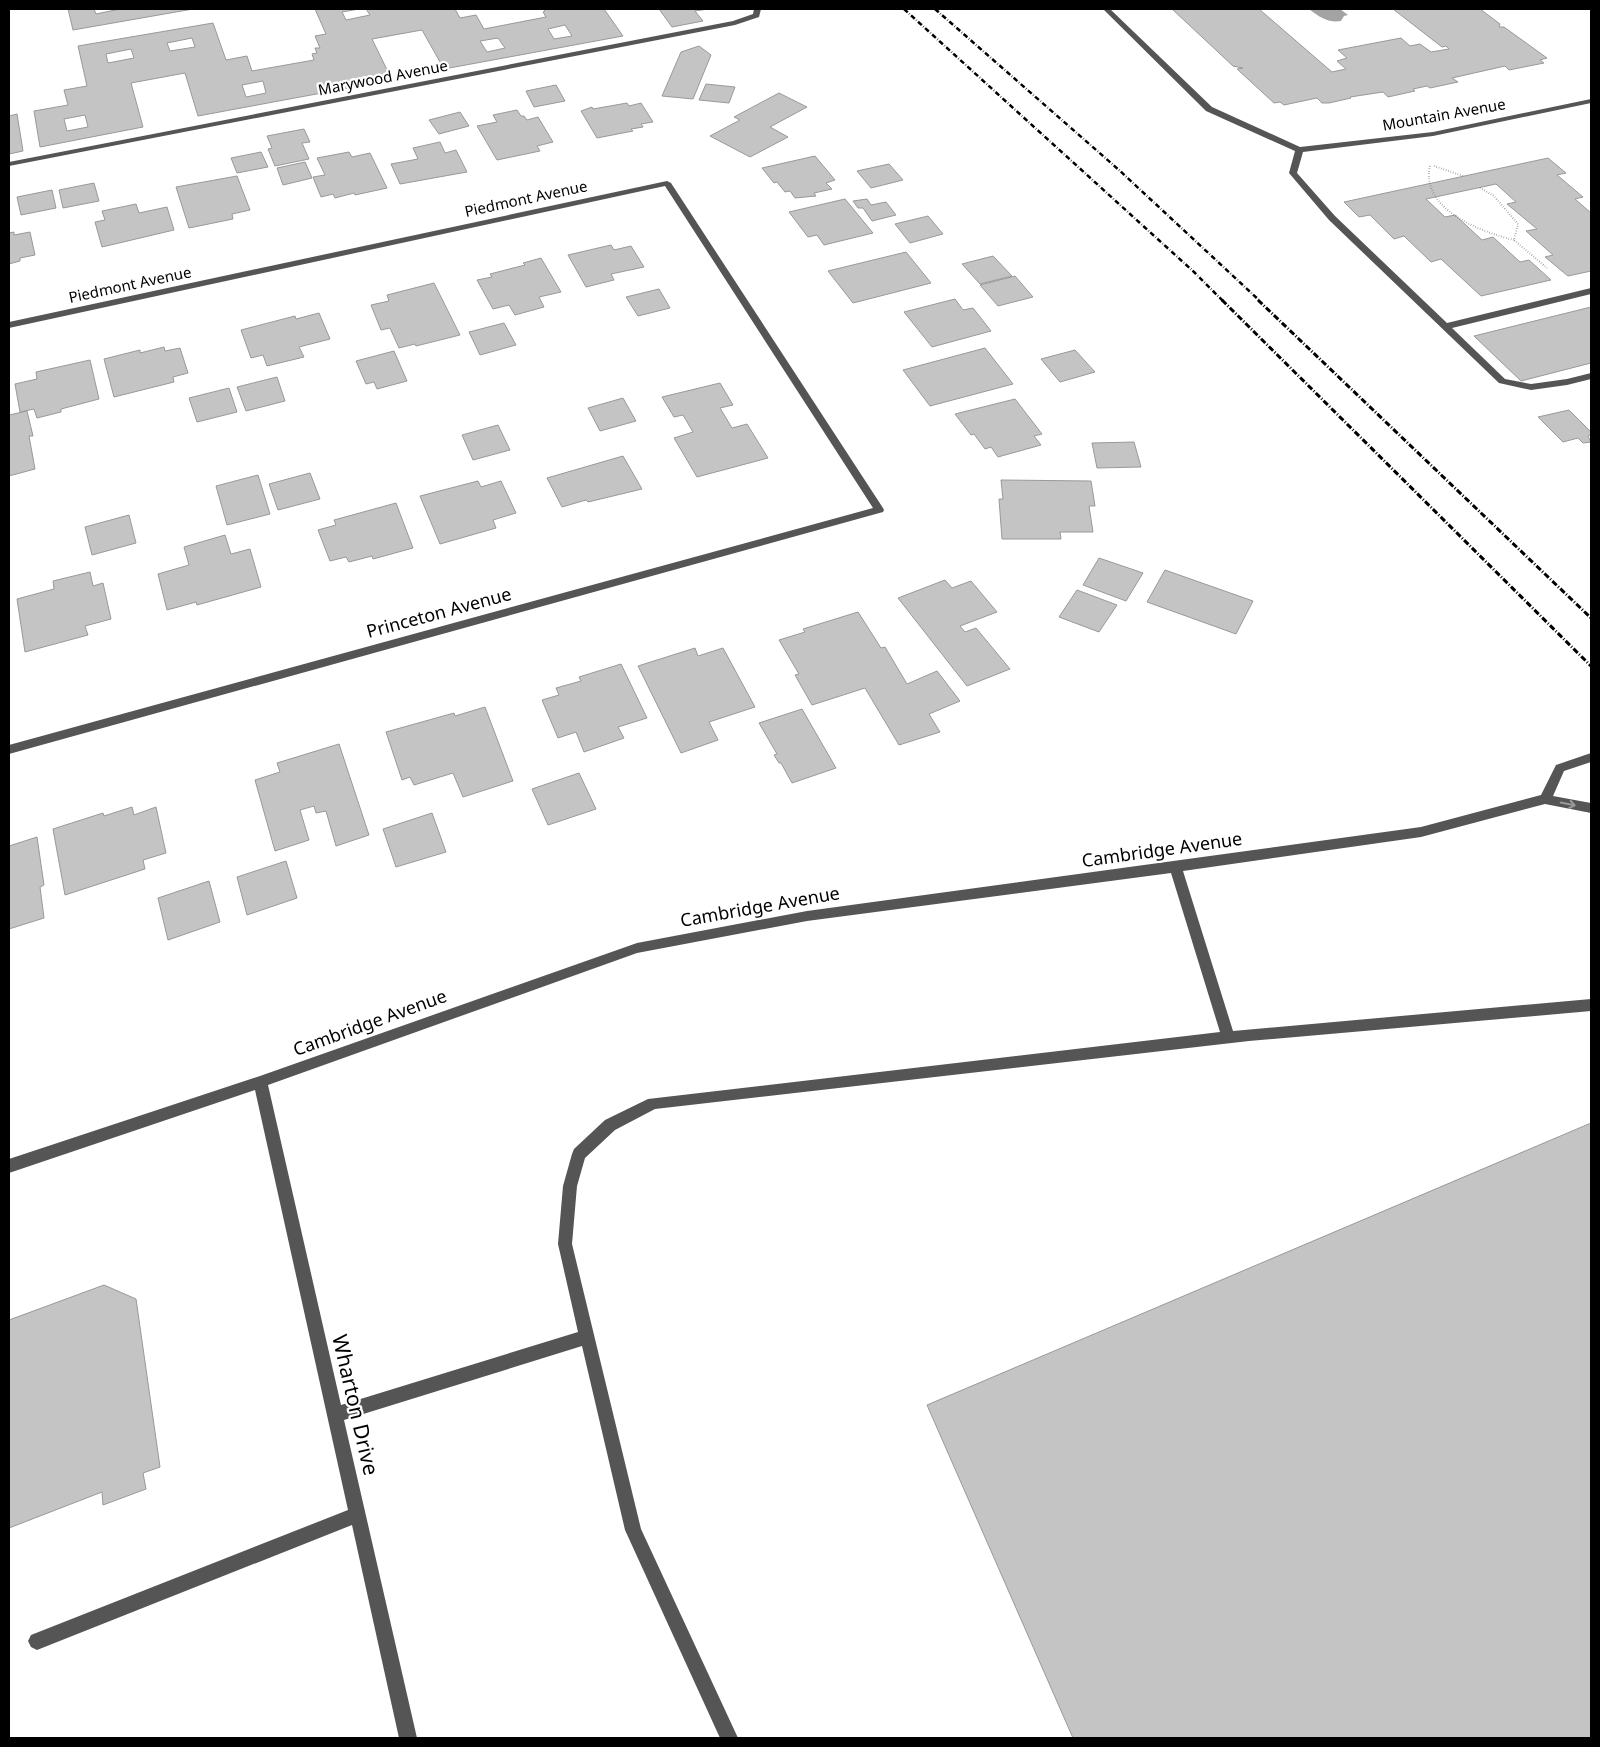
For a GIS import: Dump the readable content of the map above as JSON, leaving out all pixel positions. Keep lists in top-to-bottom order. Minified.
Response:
{"streets":{"street":["Marywood Avenue","Mountain Avenue","Piedmont Avenue","Princeton Avenue","Cambridge Avenue","Wharton Drive"]},"crossings":[["Piedmont Avenue","Princeton Avenue"],["Cambridge Avenue","Wharton Drive"]]}
